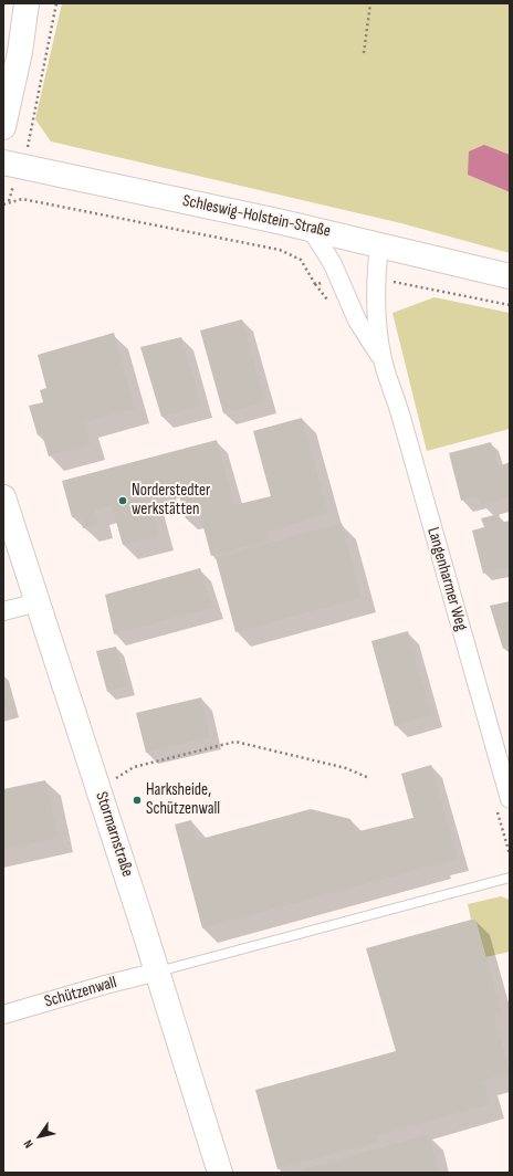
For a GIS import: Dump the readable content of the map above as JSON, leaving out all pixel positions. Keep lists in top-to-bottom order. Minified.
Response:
{"streets":{"main road":["Schleswig-Holstein-Straße","Stormarnstraße"],"street":["Langenharmer Weg","Schützenwall"]},"crossings":[["Schleswig-Holstein-Straße","Langenharmer Weg"],["Stormarnstraße","Schützenwall"]],"places":["Norderstedter werkstätten","Harksheide, Schützenwall"],"north":"bottom left"}
